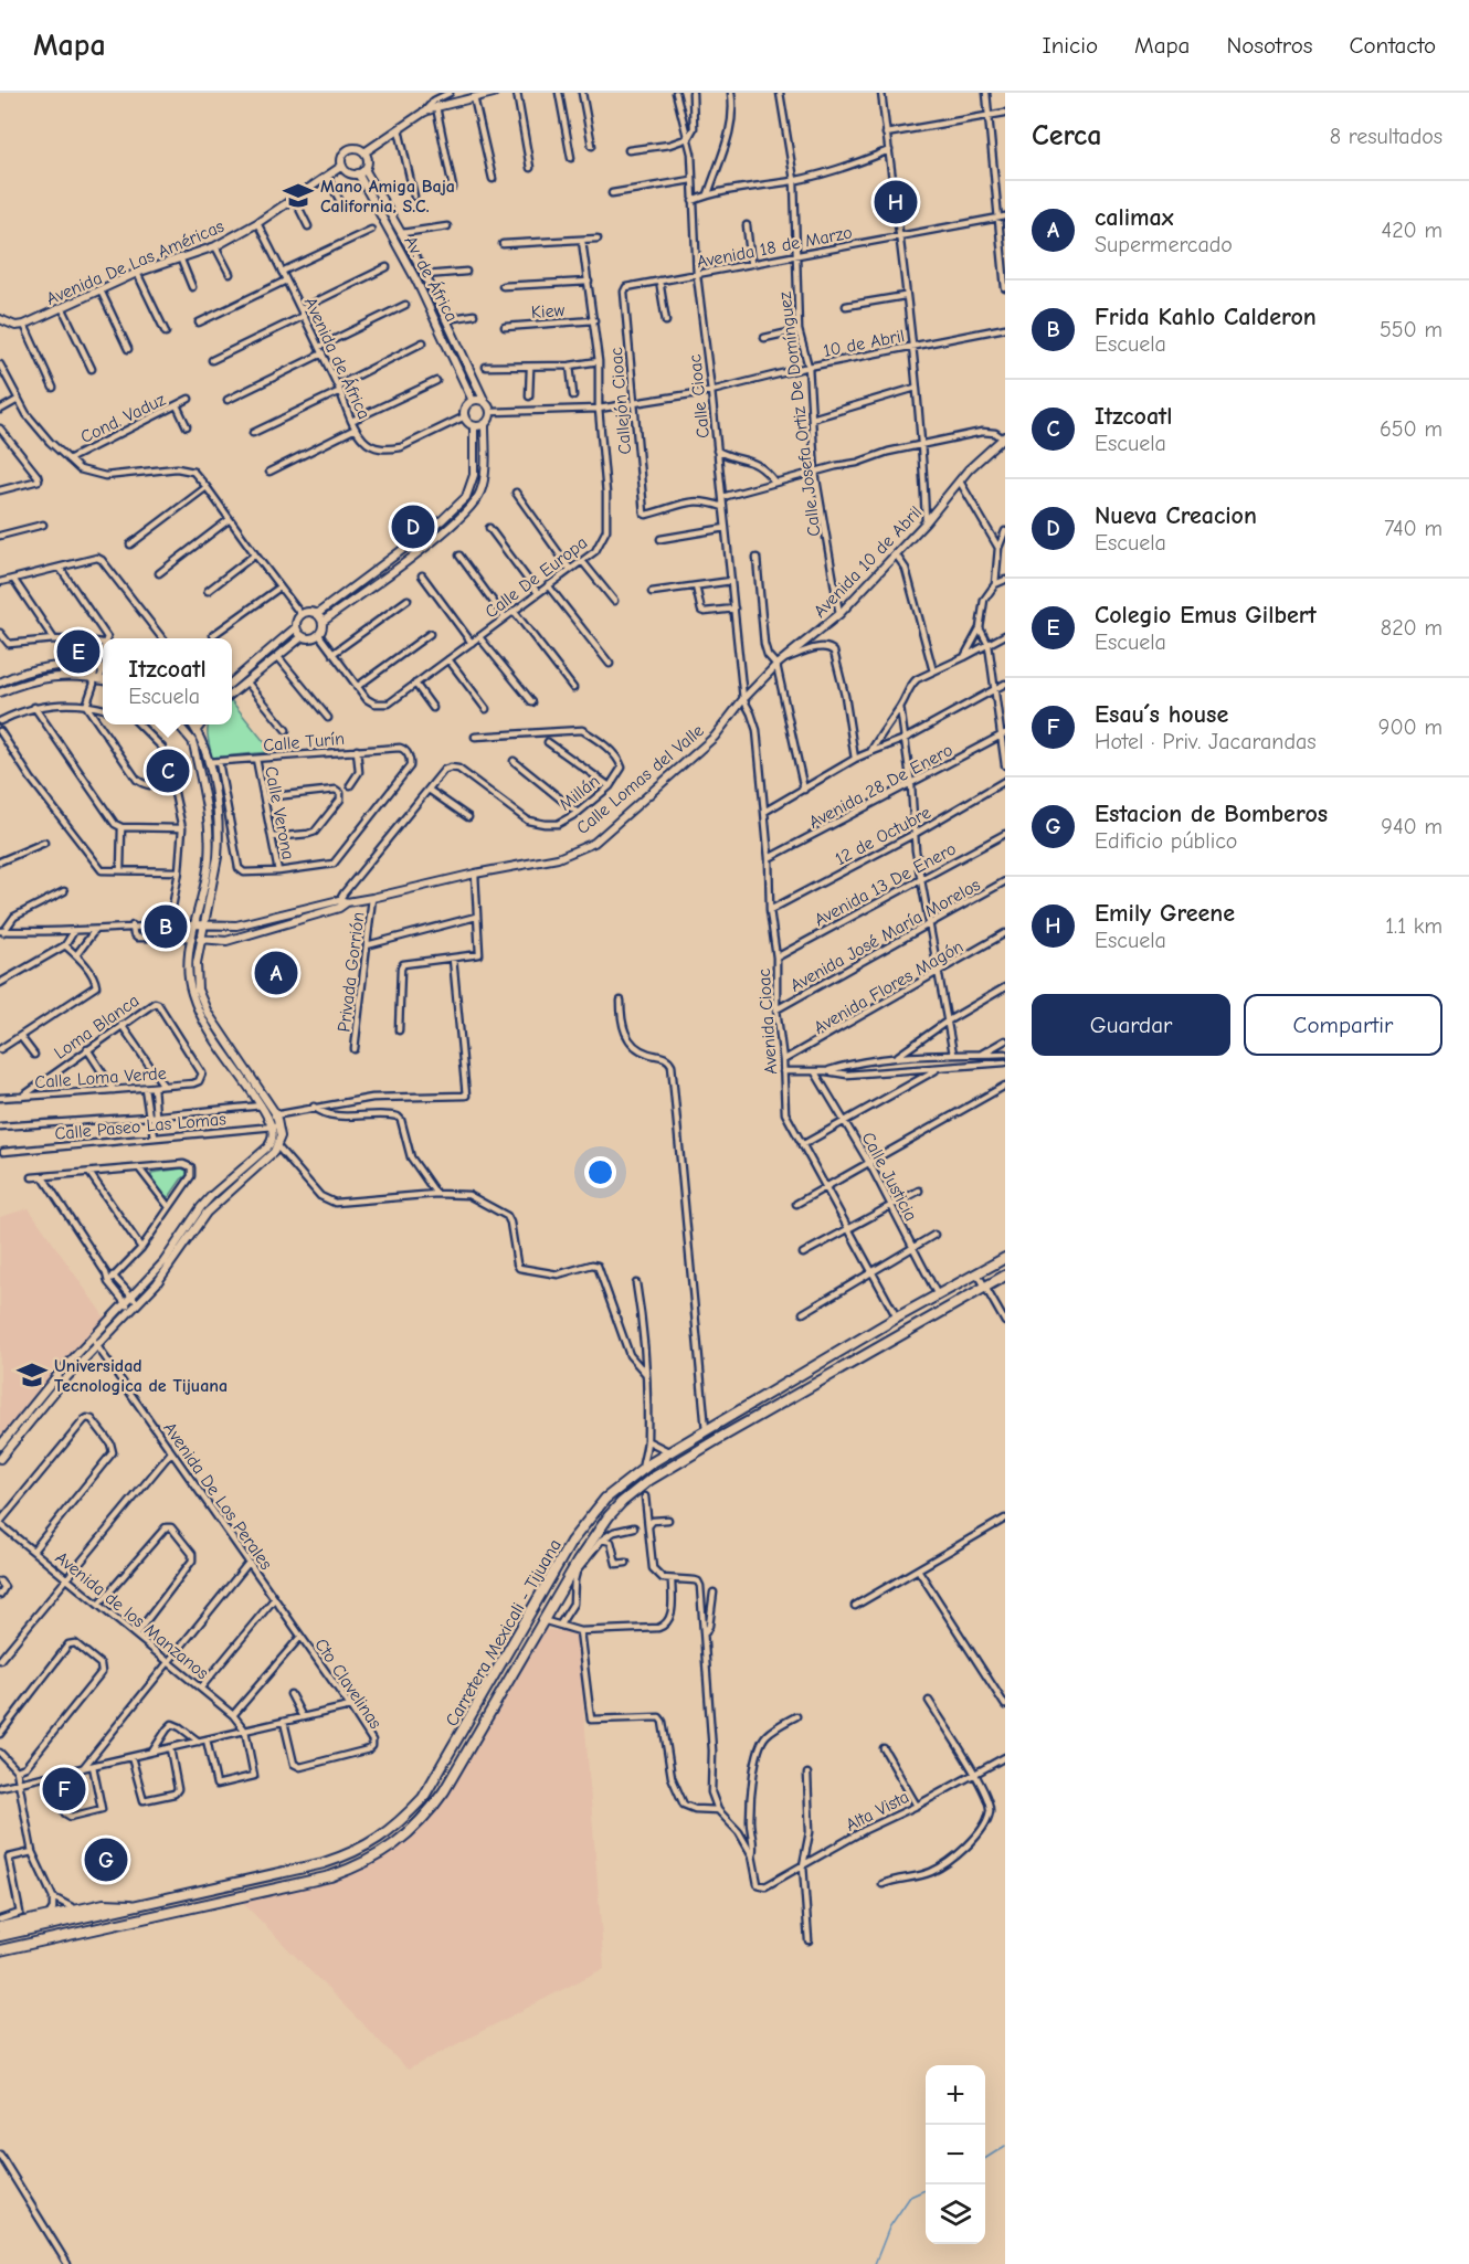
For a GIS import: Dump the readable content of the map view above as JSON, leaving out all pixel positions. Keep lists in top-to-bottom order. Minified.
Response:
{"streets":{"main road":["Carretera Mexicali - Tijuana"],"street":["Avenida 18 de Marzo","Avenida De Las Américas","Av. de África","Kiew","10 de Abril","Avenida de África","Calle Cioac","Callejón Cioac","Calle Josefa Ortiz De Domínguez","Cond. Vaduz","Avenida 10 de Abril","Calle De Europa","Calle Turín","Calle Lomas del Valle","Avenida 28 De Enero","Millán","Calle Verona","12 de Octubre","Avenida 13 De Enero","Avenida José María Morelos","Privada Gorrión","Avenida Flores Magón","Avenida Cioac","Loma Blanca","Calle Loma Verde","Calle Paseo Las Lomas","Calle Justicia","Avenida De Los Perales","Avenida de los Manzanos","Cto Clavelinas","Alta Vista"]},"crossings":[["Avenida 18 de Marzo","Calle Cioac"],["Avenida 18 de Marzo","Callejón Cioac"],["Avenida 18 de Marzo","Calle Josefa Ortiz De Domínguez"],["Avenida De Las Américas","Av. de África"],["Avenida De Las Américas","Avenida de África"],["Av. de África","10 de Abril"],["Av. de África","Avenida de África"],["Kiew","Calle De Europa"],["10 de Abril","Avenida de África"],["10 de Abril","Calle Cioac"],["10 de Abril","Callejón Cioac"],["10 de Abril","Calle Josefa Ortiz De Domínguez"],["10 de Abril","Calle De Europa"],["Calle Cioac","Callejón Cioac"],["Calle Cioac","Avenida 10 de Abril"],["Calle Cioac","Calle Lomas del Valle"],["Calle Cioac","Avenida Cioac"],["Calle Josefa Ortiz De Domínguez","Avenida 10 de Abril"],["Avenida 10 de Abril","Calle Lomas del Valle"],["Avenida 10 de Abril","Avenida Cioac"],["Calle Turín","Calle Verona"],["Calle Lomas del Valle","Privada Gorrión"],["Calle Lomas del Valle","Avenida Cioac"],["Avenida 28 De Enero","Avenida Cioac"],["12 de Octubre","Avenida Cioac"],["Avenida 13 De Enero","Avenida Cioac"],["Avenida José María Morelos","Avenida Cioac"],["Avenida Flores Magón","Avenida Cioac"],["Avenida Cioac","Carretera Mexicali - Tijuana"],["Loma Blanca","Calle Loma Verde"],["Calle Justicia","Carretera Mexicali - Tijuana"],["Avenida De Los Perales","Cto Clavelinas"]],"places":{"school or university":["Mano Amiga Baja California, S.C.","Universidad Tecnologica de Tijuana"]},"page":{"header":"Mapa","nav":["Inicio","Mapa","Nosotros","Contacto"],"heading":["Cerca","8 resultados"],"pins":["H","D","E","C","B","A","F","G"],"list":[{"mark":"A","name":"calimax","note":"Supermercado","value":"420 m"},{"mark":"B","name":"Frida Kahlo Calderon","note":"Escuela","value":"550 m"},{"mark":"C","name":"Itzcoatl","note":"Escuela","value":"650 m"},{"mark":"D","name":"Nueva Creacion","note":"Escuela","value":"740 m"},{"mark":"E","name":"Colegio Emus Gilbert","note":"Escuela","value":"820 m"},{"mark":"F","name":"Esau´s house","note":"Hotel · Priv. Jacarandas","value":"900 m"},{"mark":"G","name":"Estacion de Bomberos","note":"Edificio público","value":"940 m"},{"mark":"H","name":"Emily Greene","note":"Escuela","value":"1.1 km"}],"popup":["Itzcoatl","Escuela"],"buttons":["Guardar","Compartir"],"map_buttons":["+","−"]}}
